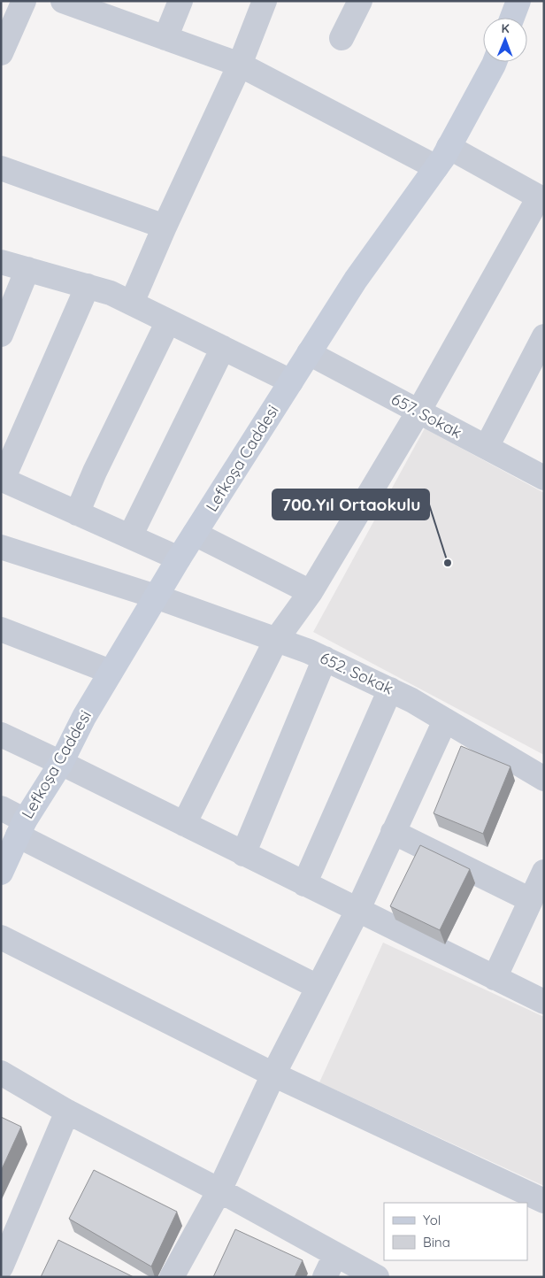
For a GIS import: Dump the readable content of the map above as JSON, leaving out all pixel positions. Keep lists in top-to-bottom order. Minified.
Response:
{"streets":{"street":["657. Sokak","Lefkoşa Caddesi","652. Sokak"]},"crossings":[["657. Sokak","Lefkoşa Caddesi"],["Lefkoşa Caddesi","652. Sokak"]],"places":["700.Yıl Ortaokulu"],"legend":["Yol","Bina"],"north":"top"}
